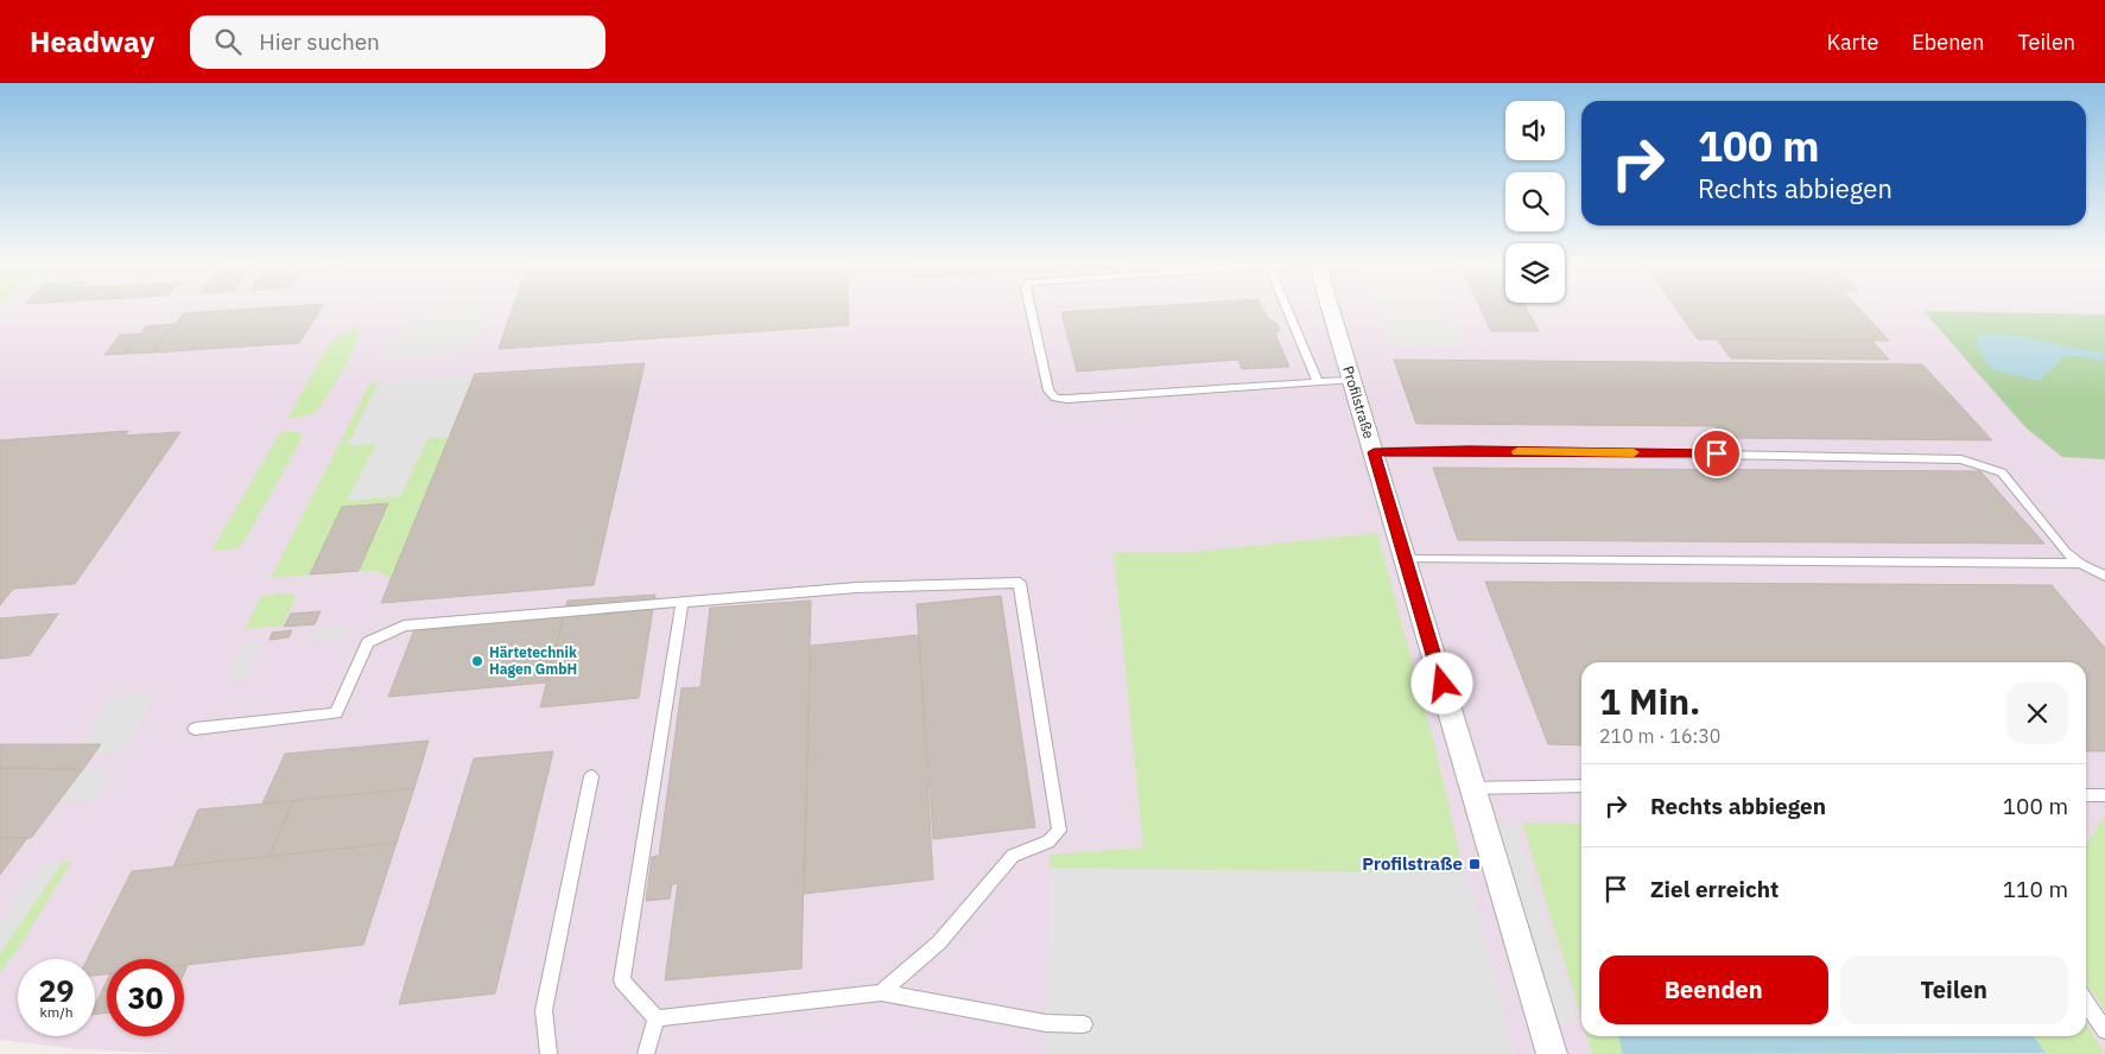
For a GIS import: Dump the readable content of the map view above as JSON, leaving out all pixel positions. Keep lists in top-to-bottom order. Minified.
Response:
{"streets":{"street":["Profilstraße"]},"places":{"other":["Härtetechnik Hagen GmbH"],"transit":["Profilstraße"]},"page":{"header":"Headway","search":"Hier suchen","nav":["Karte","Ebenen","Teilen"],"turn":["100 m","Rechts abbiegen"],"heading":["1 Min.","210 m · 16:30"],"list":[{"name":"Rechts abbiegen","value":"100 m"},{"name":"Ziel erreicht","value":"110 m"}],"buttons":["Beenden","Teilen"],"speed":"29 km/h","limit":"30"}}
